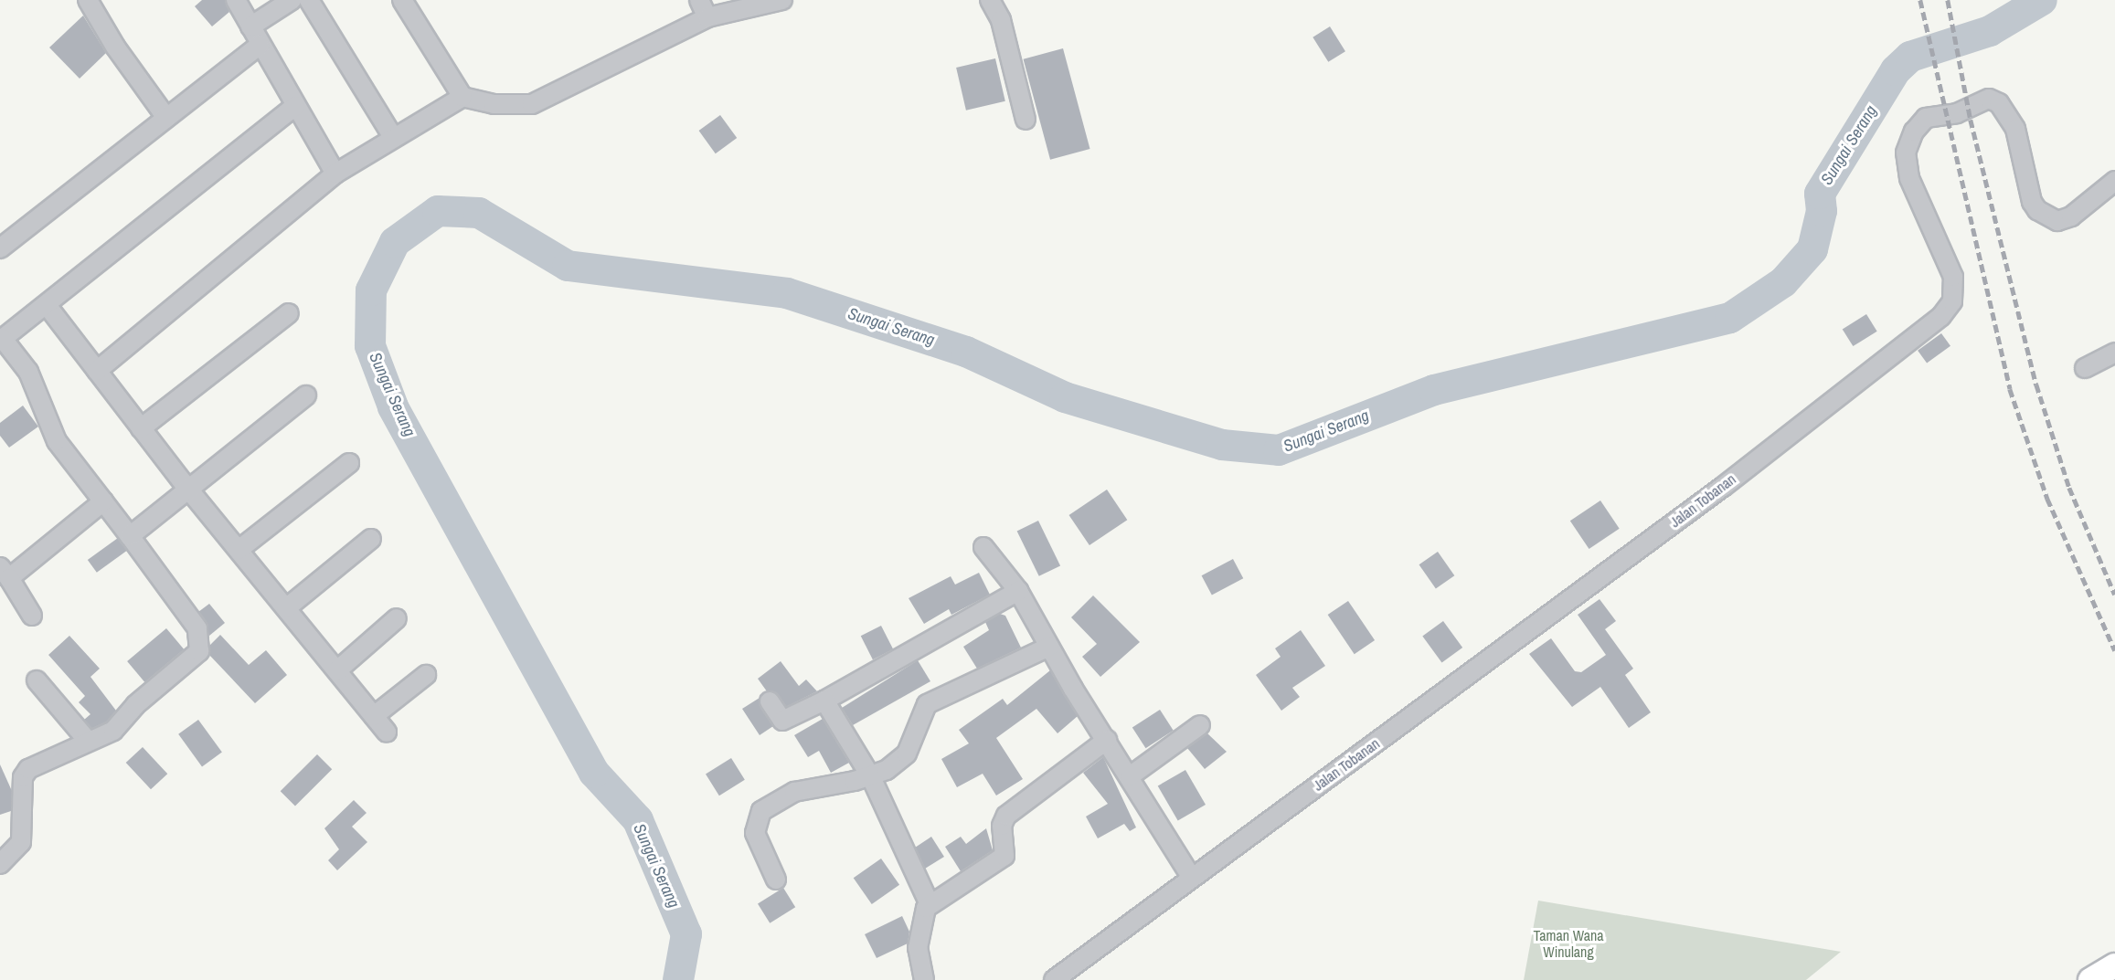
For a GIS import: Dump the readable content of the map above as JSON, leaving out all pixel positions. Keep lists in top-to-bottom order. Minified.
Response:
{"streets":{"street":["Jalan Tobanan"]},"water":["Sungai Serang"],"parks":["Taman Wana Winulang"]}
